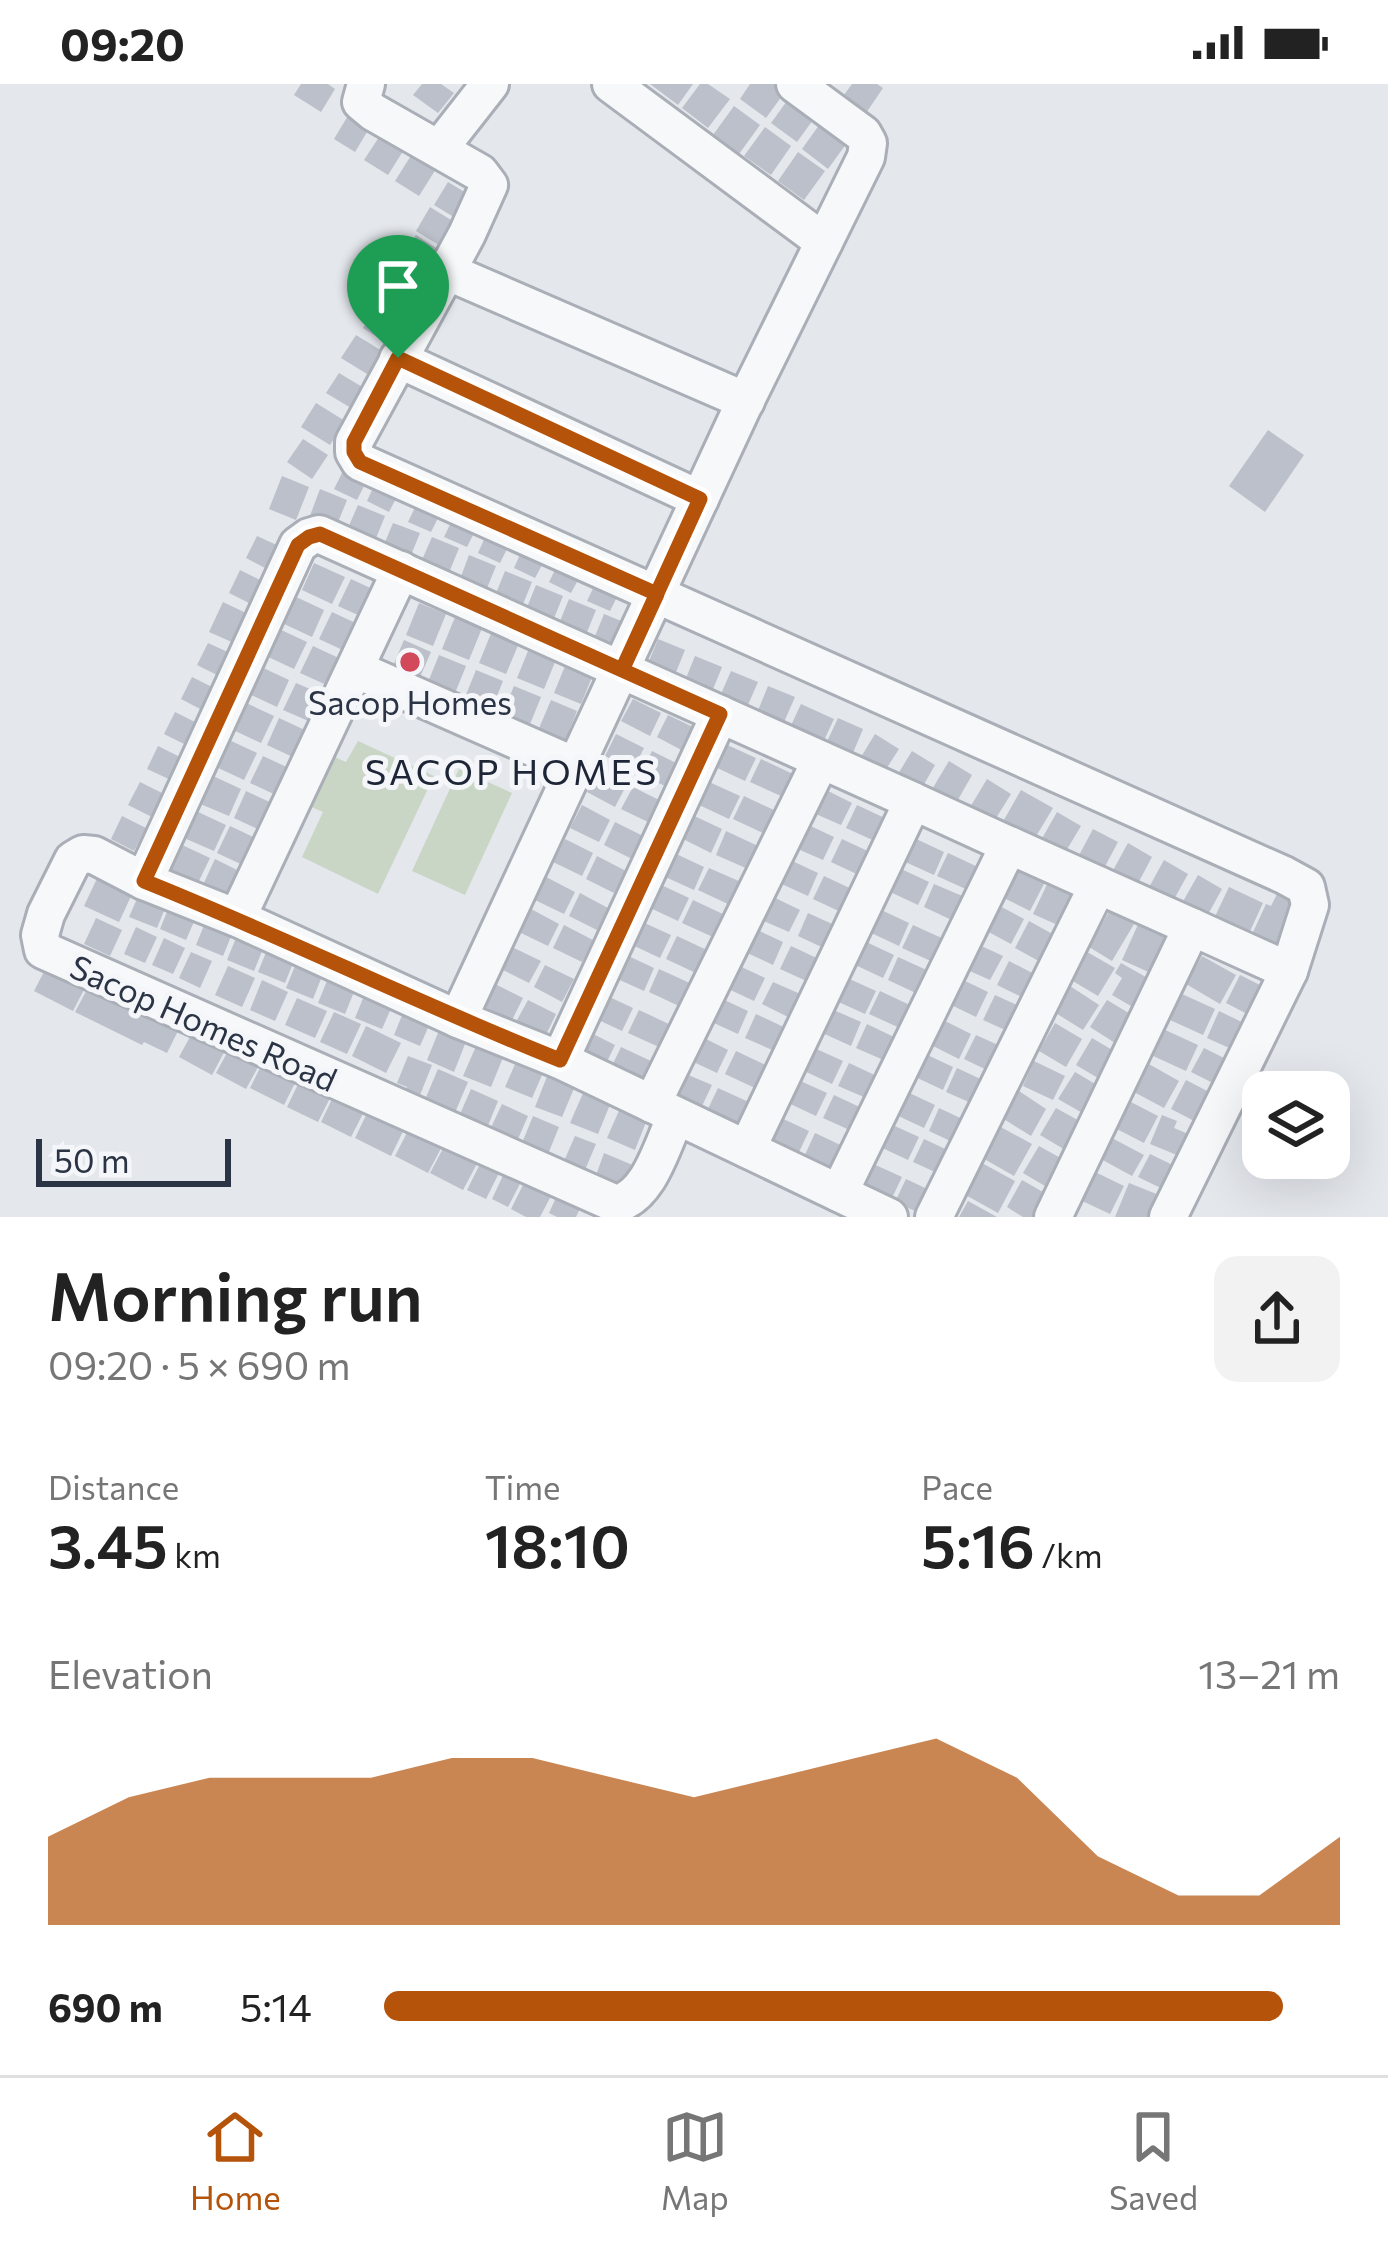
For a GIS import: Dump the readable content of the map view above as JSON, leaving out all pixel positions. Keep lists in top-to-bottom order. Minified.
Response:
{"streets":{"street":["Sacop Homes Road"]},"districts":["SACOP HOMES"],"places":["Sacop Homes"],"scale_bar":"50 m","page":{"status":"09:20","scale":"50 m","heading":["Morning run","09:20 · 5 × 690 m"],"stats":[["Distance","3.45 km"],["Time","18:10"],["Pace","5:16 /km"]],"chart":["Elevation","13–21 m"],"list":[{"name":"690 m","note":"5:14"}],"tabs":["Home","Map","Saved"]}}
